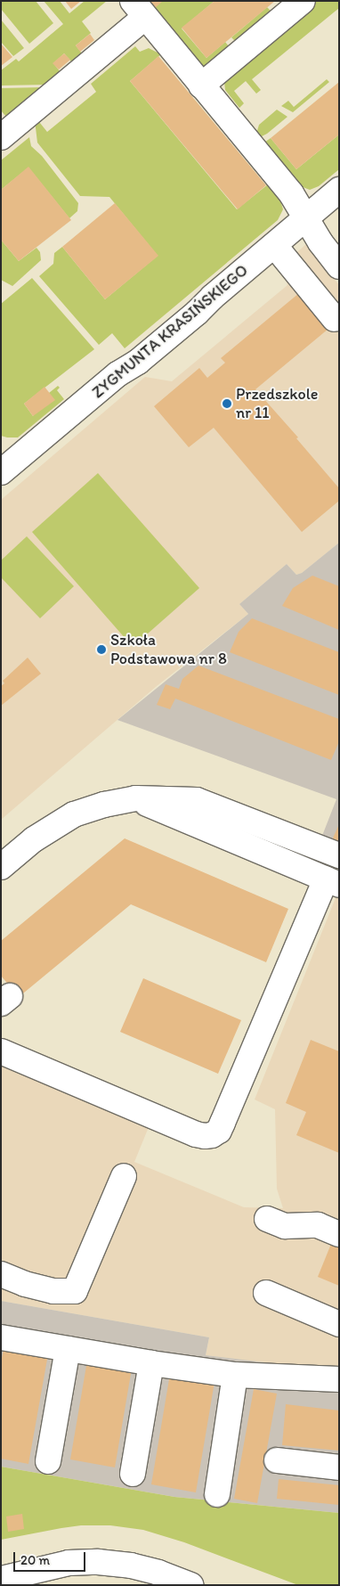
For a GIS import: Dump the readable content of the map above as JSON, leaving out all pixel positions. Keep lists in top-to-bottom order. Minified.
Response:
{"streets":{"street":["ZYGMUNTA KRASIŃSKIEGO"]},"places":["Przedszkole nr 11","Szkoła Podstawowa nr 8"],"scale_bar":"20 m"}
